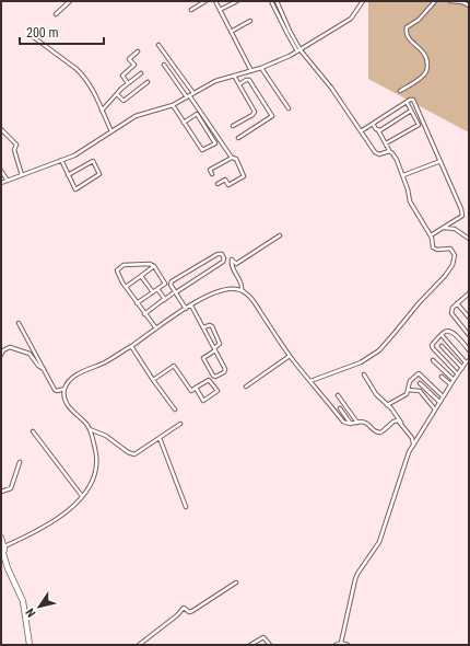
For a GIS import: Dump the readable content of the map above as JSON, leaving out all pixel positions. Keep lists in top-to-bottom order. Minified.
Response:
{"scale_bar":"200 m","north":"bottom left"}
